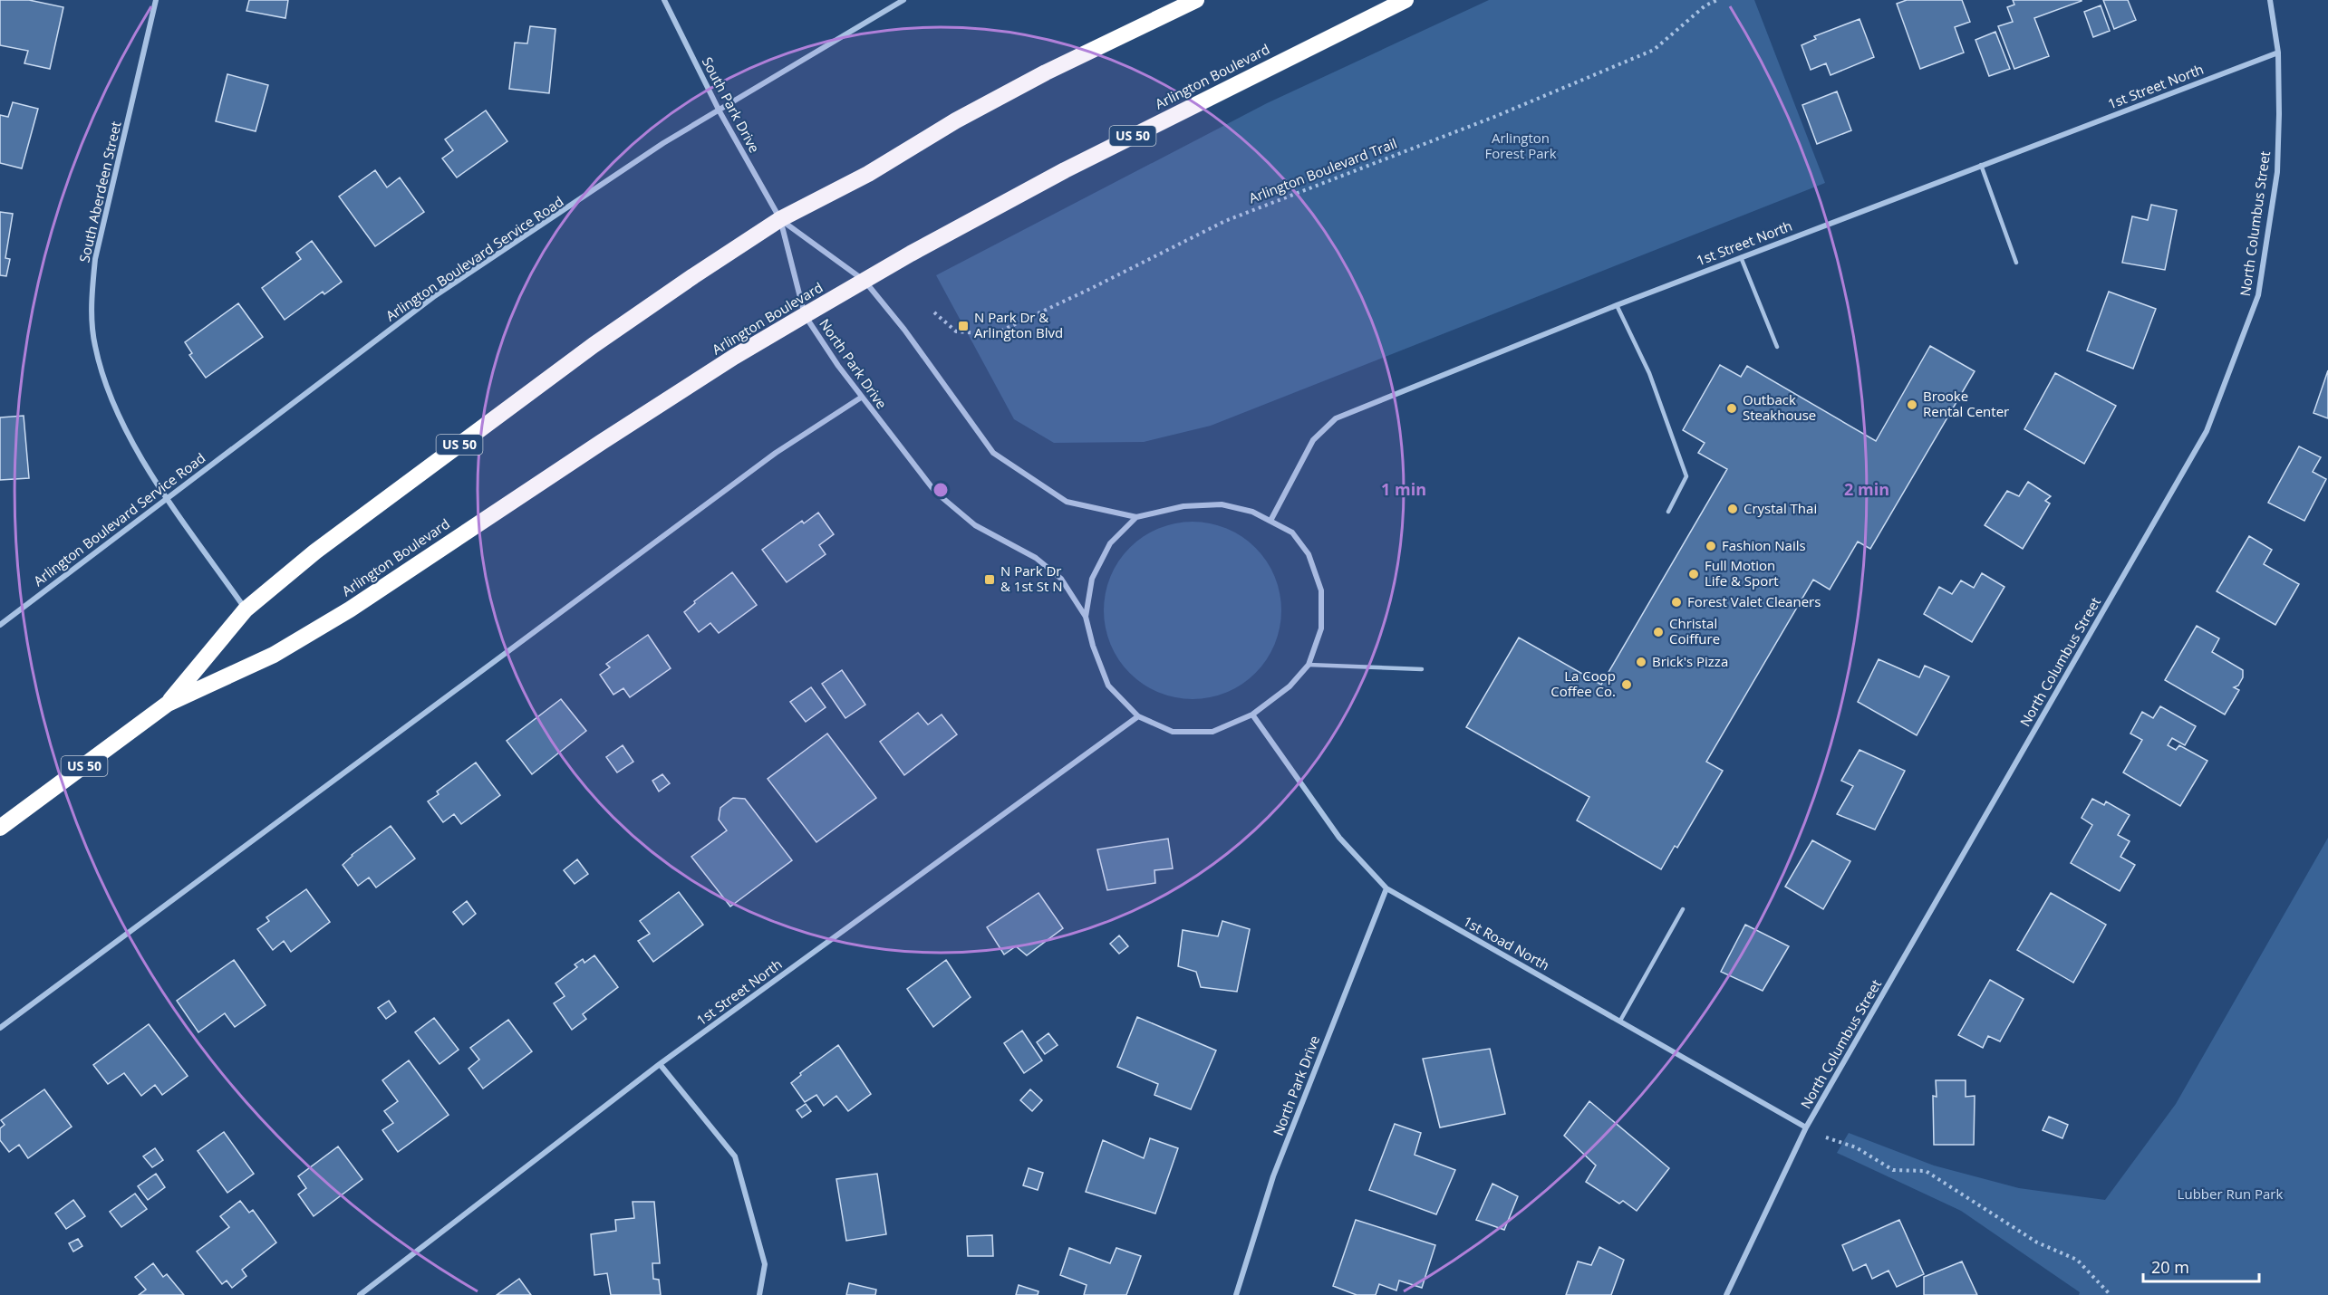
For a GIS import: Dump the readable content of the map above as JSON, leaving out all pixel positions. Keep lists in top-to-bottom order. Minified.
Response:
{"streets":{"highway":["Arlington Boulevard","US 50"],"street":["1st Street North","South Park Drive","South Aberdeen Street","North Columbus Street","Arlington Boulevard Service Road","North Park Drive","1st Road North"],"path":["Arlington Boulevard Trail"]},"crossings":[["Arlington Boulevard","South Park Drive"],["Arlington Boulevard","South Aberdeen Street"],["Arlington Boulevard","North Park Drive"],["1st Street North","North Columbus Street"],["South Park Drive","Arlington Boulevard Service Road"],["South Park Drive","North Park Drive"],["South Aberdeen Street","Arlington Boulevard Service Road"],["North Columbus Street","1st Road North"],["North Park Drive","1st Road North"]],"parks":["Arlington Forest Park","Lubber Run Park"],"places":{"transit":["N Park Dr & Arlington Blvd","N Park Dr & 1st St N"],"other":["Brooke Rental Center","Outback Steakhouse","Crystal Thai","Fashion Nails","Full Motion Life & Sport","Forest Valet Cleaners","Christal Coiffure","Brick's Pizza","La Coop Coffee Co."]},"scale_bar":"20 m","rings":["1 min","2 min"]}
